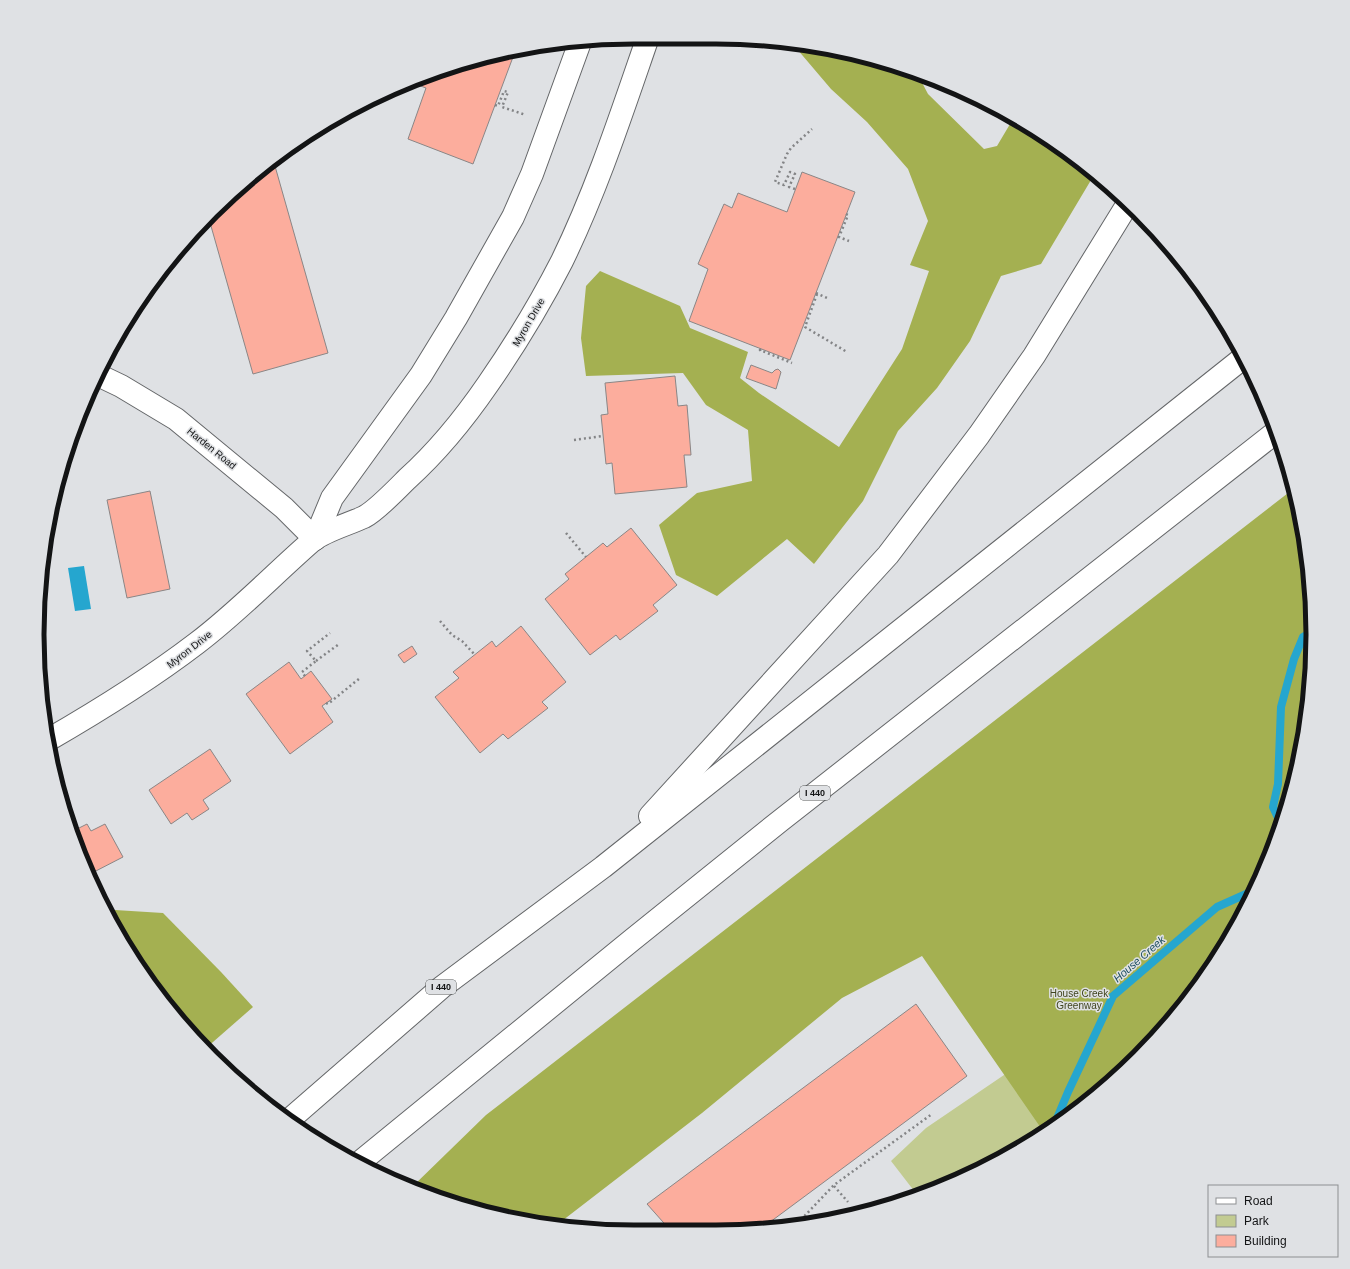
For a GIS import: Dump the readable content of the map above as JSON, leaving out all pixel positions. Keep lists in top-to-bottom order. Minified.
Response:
{"streets":{"main road":["Myron Drive","Harden Road","I 440"]},"crossings":[["Myron Drive","Harden Road"]],"water":["House Creek"],"parks":["House Creek Greenway"],"legend":["Road","Park","Building"]}
